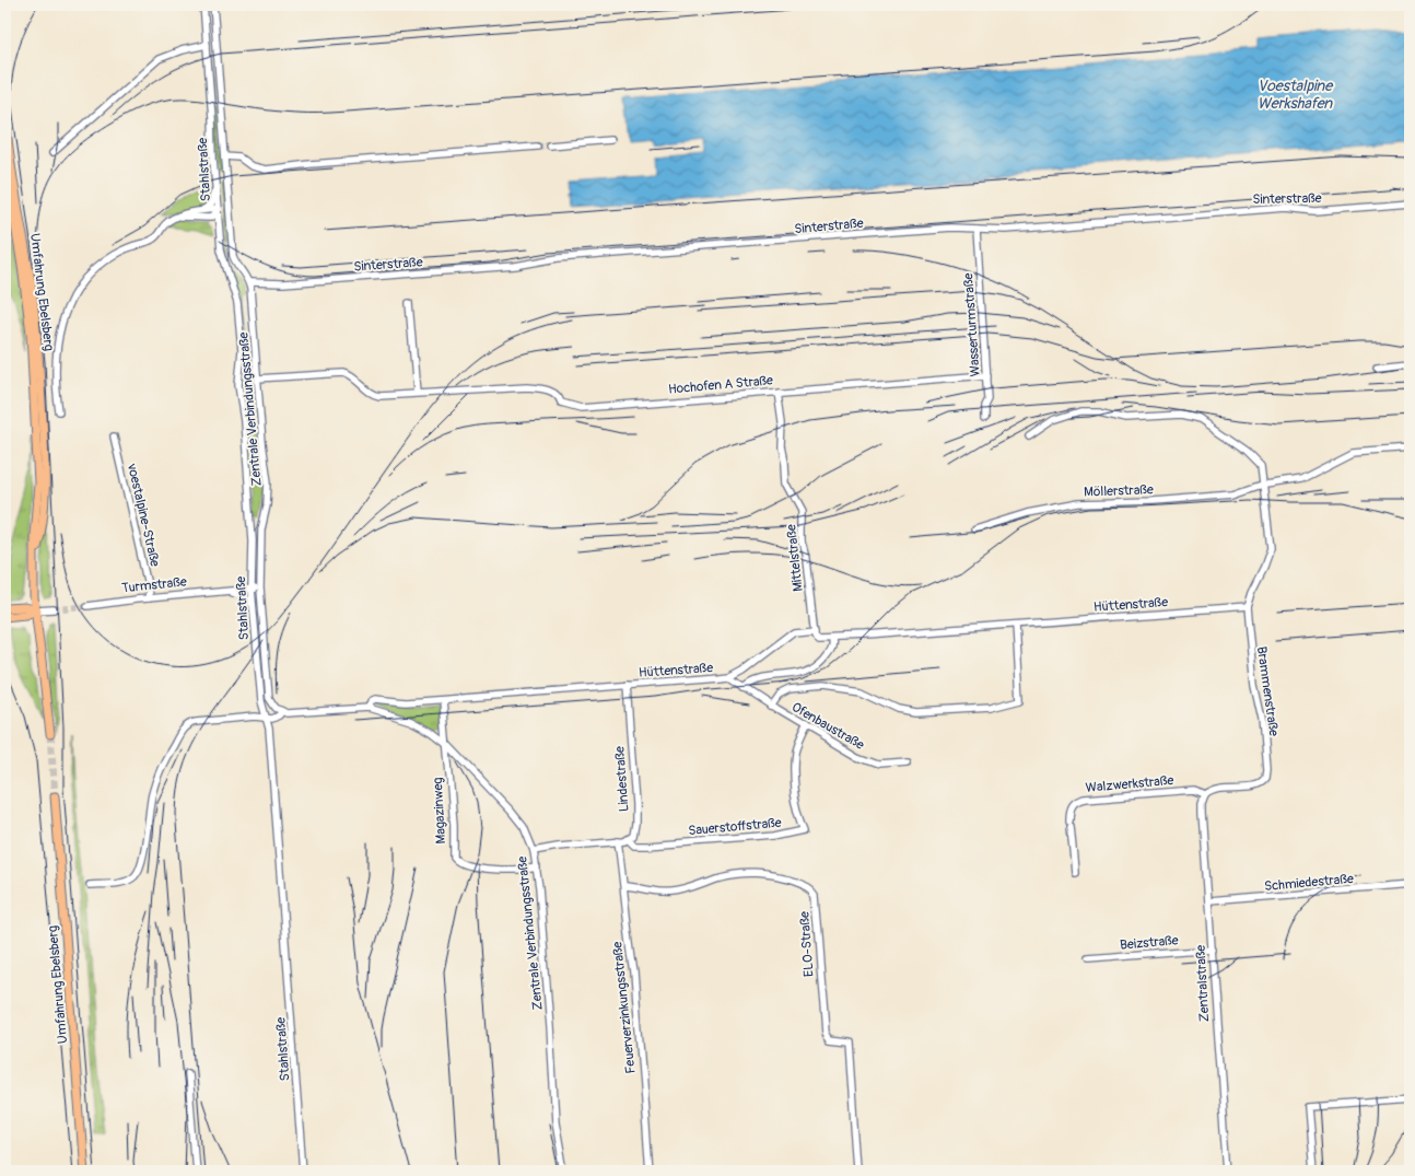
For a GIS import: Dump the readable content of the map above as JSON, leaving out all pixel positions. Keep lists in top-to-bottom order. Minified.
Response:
{"streets":{"main road":["Umfahrung Ebelsberg"],"street":["Stahlstraße","Sinterstraße","Wasserturmstraße","Hochofen A Straße","Zentrale Verbindungsstraße","Möllerstraße","voestalpine-Straße","Mittelstraße","Turmstraße","Hüttenstraße","Brammenstraße","Ofenbaustraße","Lindestraße","Walzwerkstraße","Magazinweg","Sauerstoffstraße","Schmiedestraße","Beizstraße","ELO-Straße","Zentralstraße","Feuerverzinkungsstraße"]},"crossings":[["Stahlstraße","Turmstraße"],["Sinterstraße","Wasserturmstraße"],["Sinterstraße","Zentrale Verbindungsstraße"],["Wasserturmstraße","Hochofen A Straße"],["Hochofen A Straße","Zentrale Verbindungsstraße"],["Hochofen A Straße","Mittelstraße"],["Zentrale Verbindungsstraße","Turmstraße"],["Zentrale Verbindungsstraße","Hüttenstraße"],["Zentrale Verbindungsstraße","Magazinweg"],["Möllerstraße","Brammenstraße"],["voestalpine-Straße","Turmstraße"],["Hüttenstraße","Brammenstraße"],["Hüttenstraße","Ofenbaustraße"],["Hüttenstraße","Lindestraße"],["Brammenstraße","Walzwerkstraße"],["Brammenstraße","Zentralstraße"],["Ofenbaustraße","Sauerstoffstraße"],["Lindestraße","Sauerstoffstraße"],["Walzwerkstraße","Zentralstraße"],["Schmiedestraße","Zentralstraße"],["Beizstraße","Zentralstraße"],["ELO-Straße","Feuerverzinkungsstraße"]],"water":["Voestalpine Werkshafen"]}
